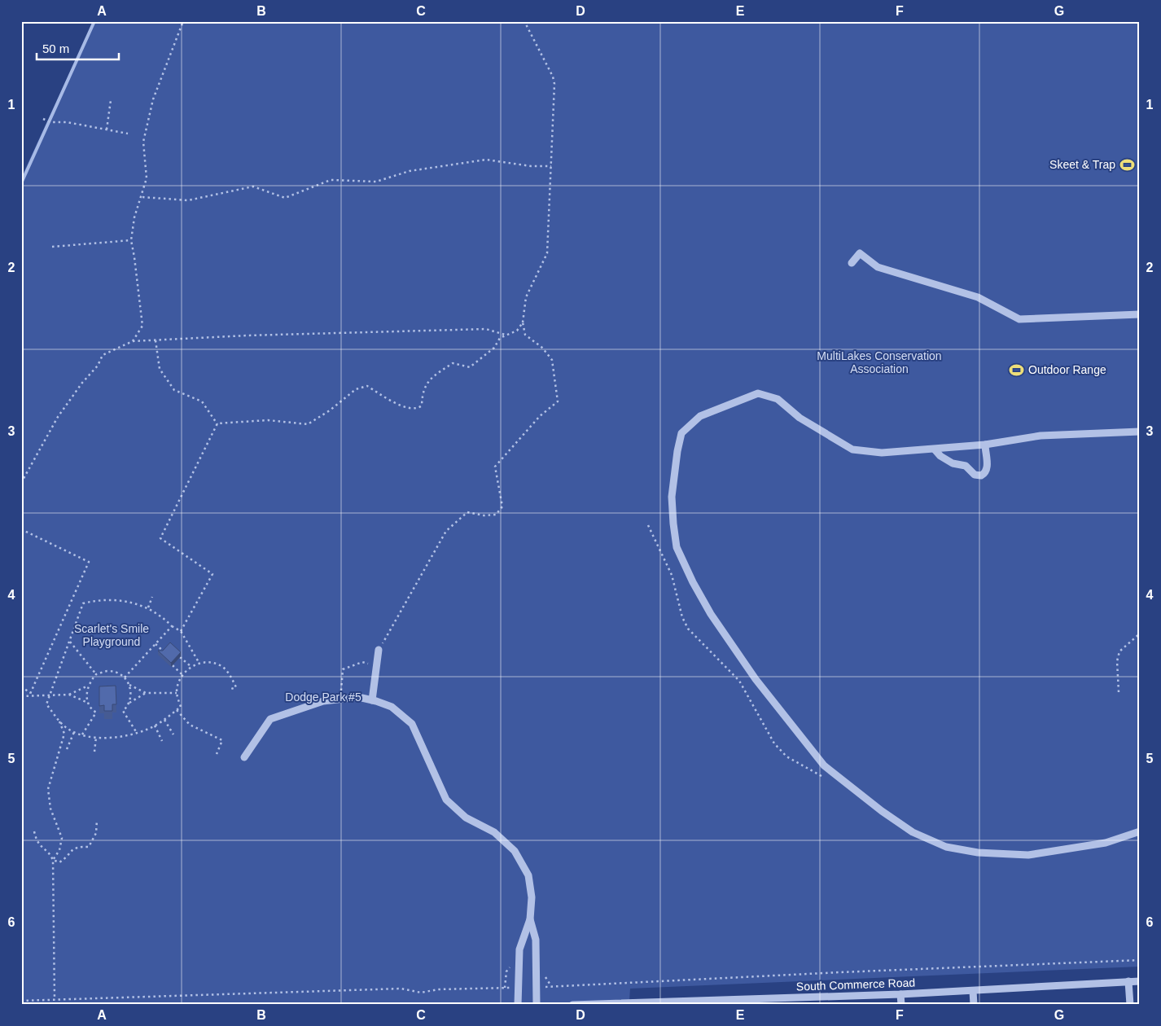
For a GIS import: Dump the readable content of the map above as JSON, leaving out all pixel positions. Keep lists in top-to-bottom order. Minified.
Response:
{"streets":{"street":["South Commerce Road"]},"parks":["MultiLakes Conservation Association","Scarlet's Smile Playground","Dodge Park #5"],"places":{"sports":["Skeet & Trap","Outdoor Range"]},"scale_bar":"50 m","grid":{"columns":["A","B","C","D","E","F","G"],"rows":["1","2","3","4","5","6"]}}
